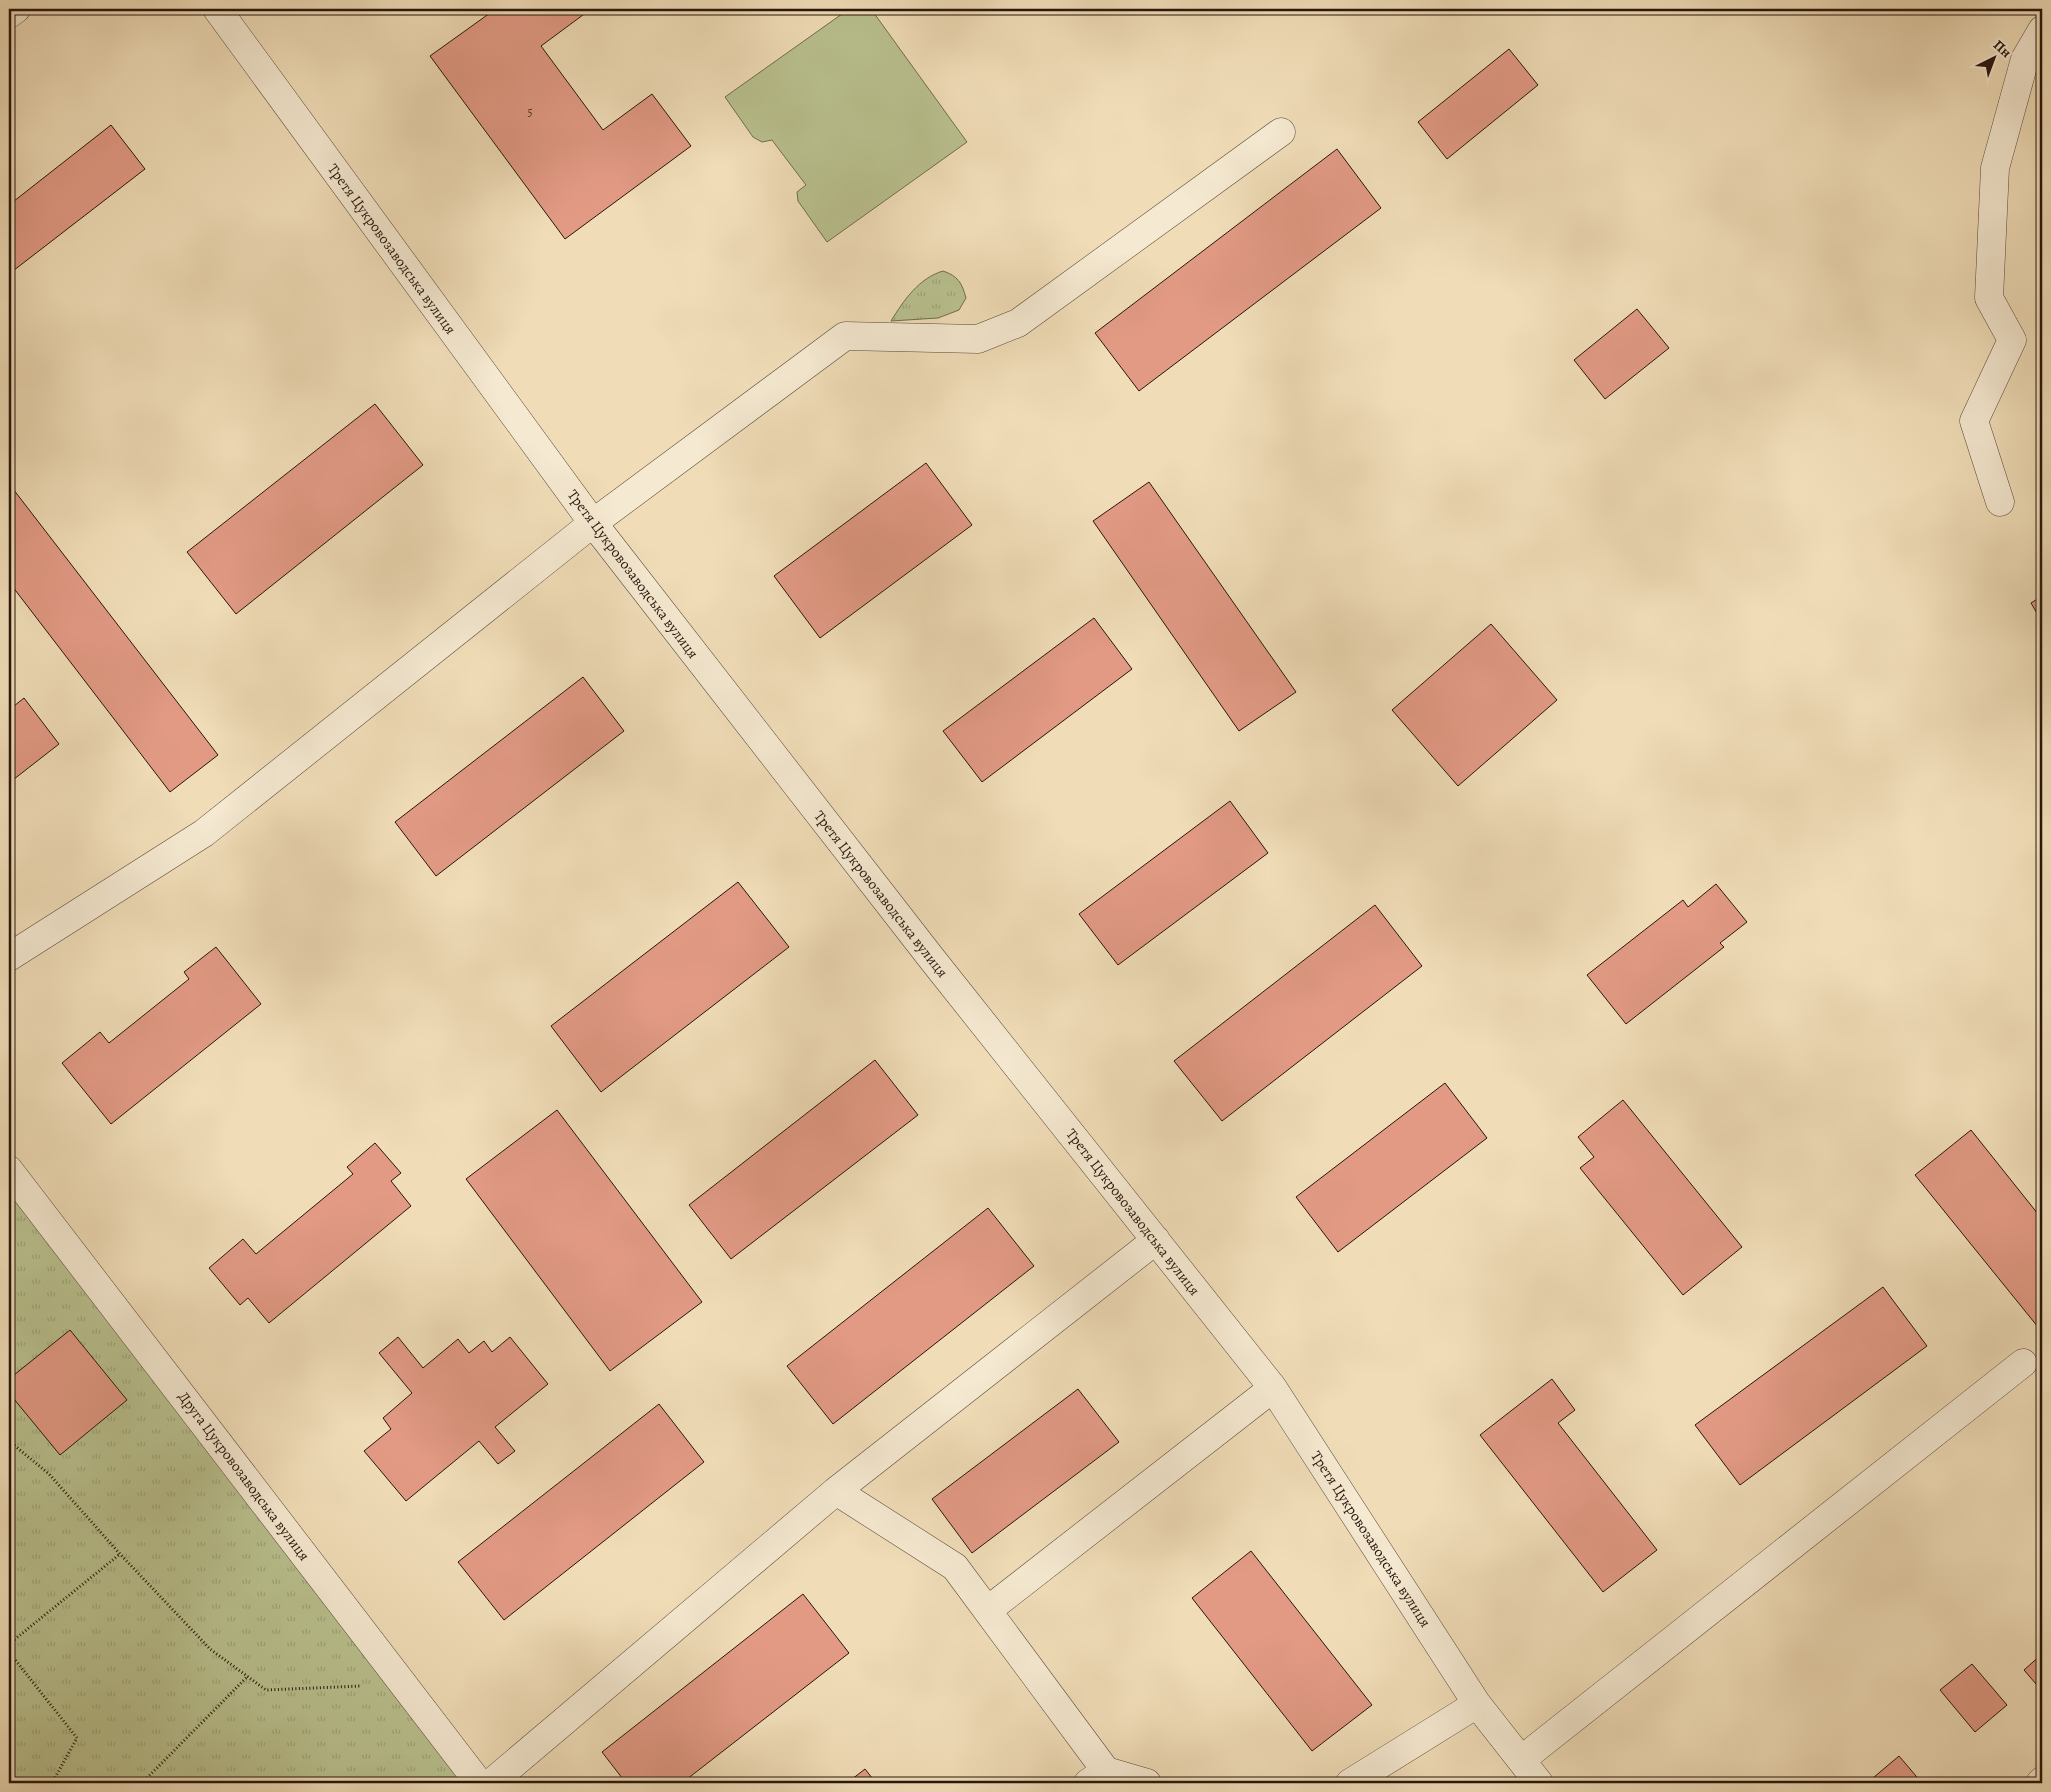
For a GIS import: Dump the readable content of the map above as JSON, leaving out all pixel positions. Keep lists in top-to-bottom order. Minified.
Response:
{"streets":{"street":["Третя Цукровозаводська вулиця","Друга Цукровозаводська вулиця"]},"house_numbers":["5"],"north":"top right"}
